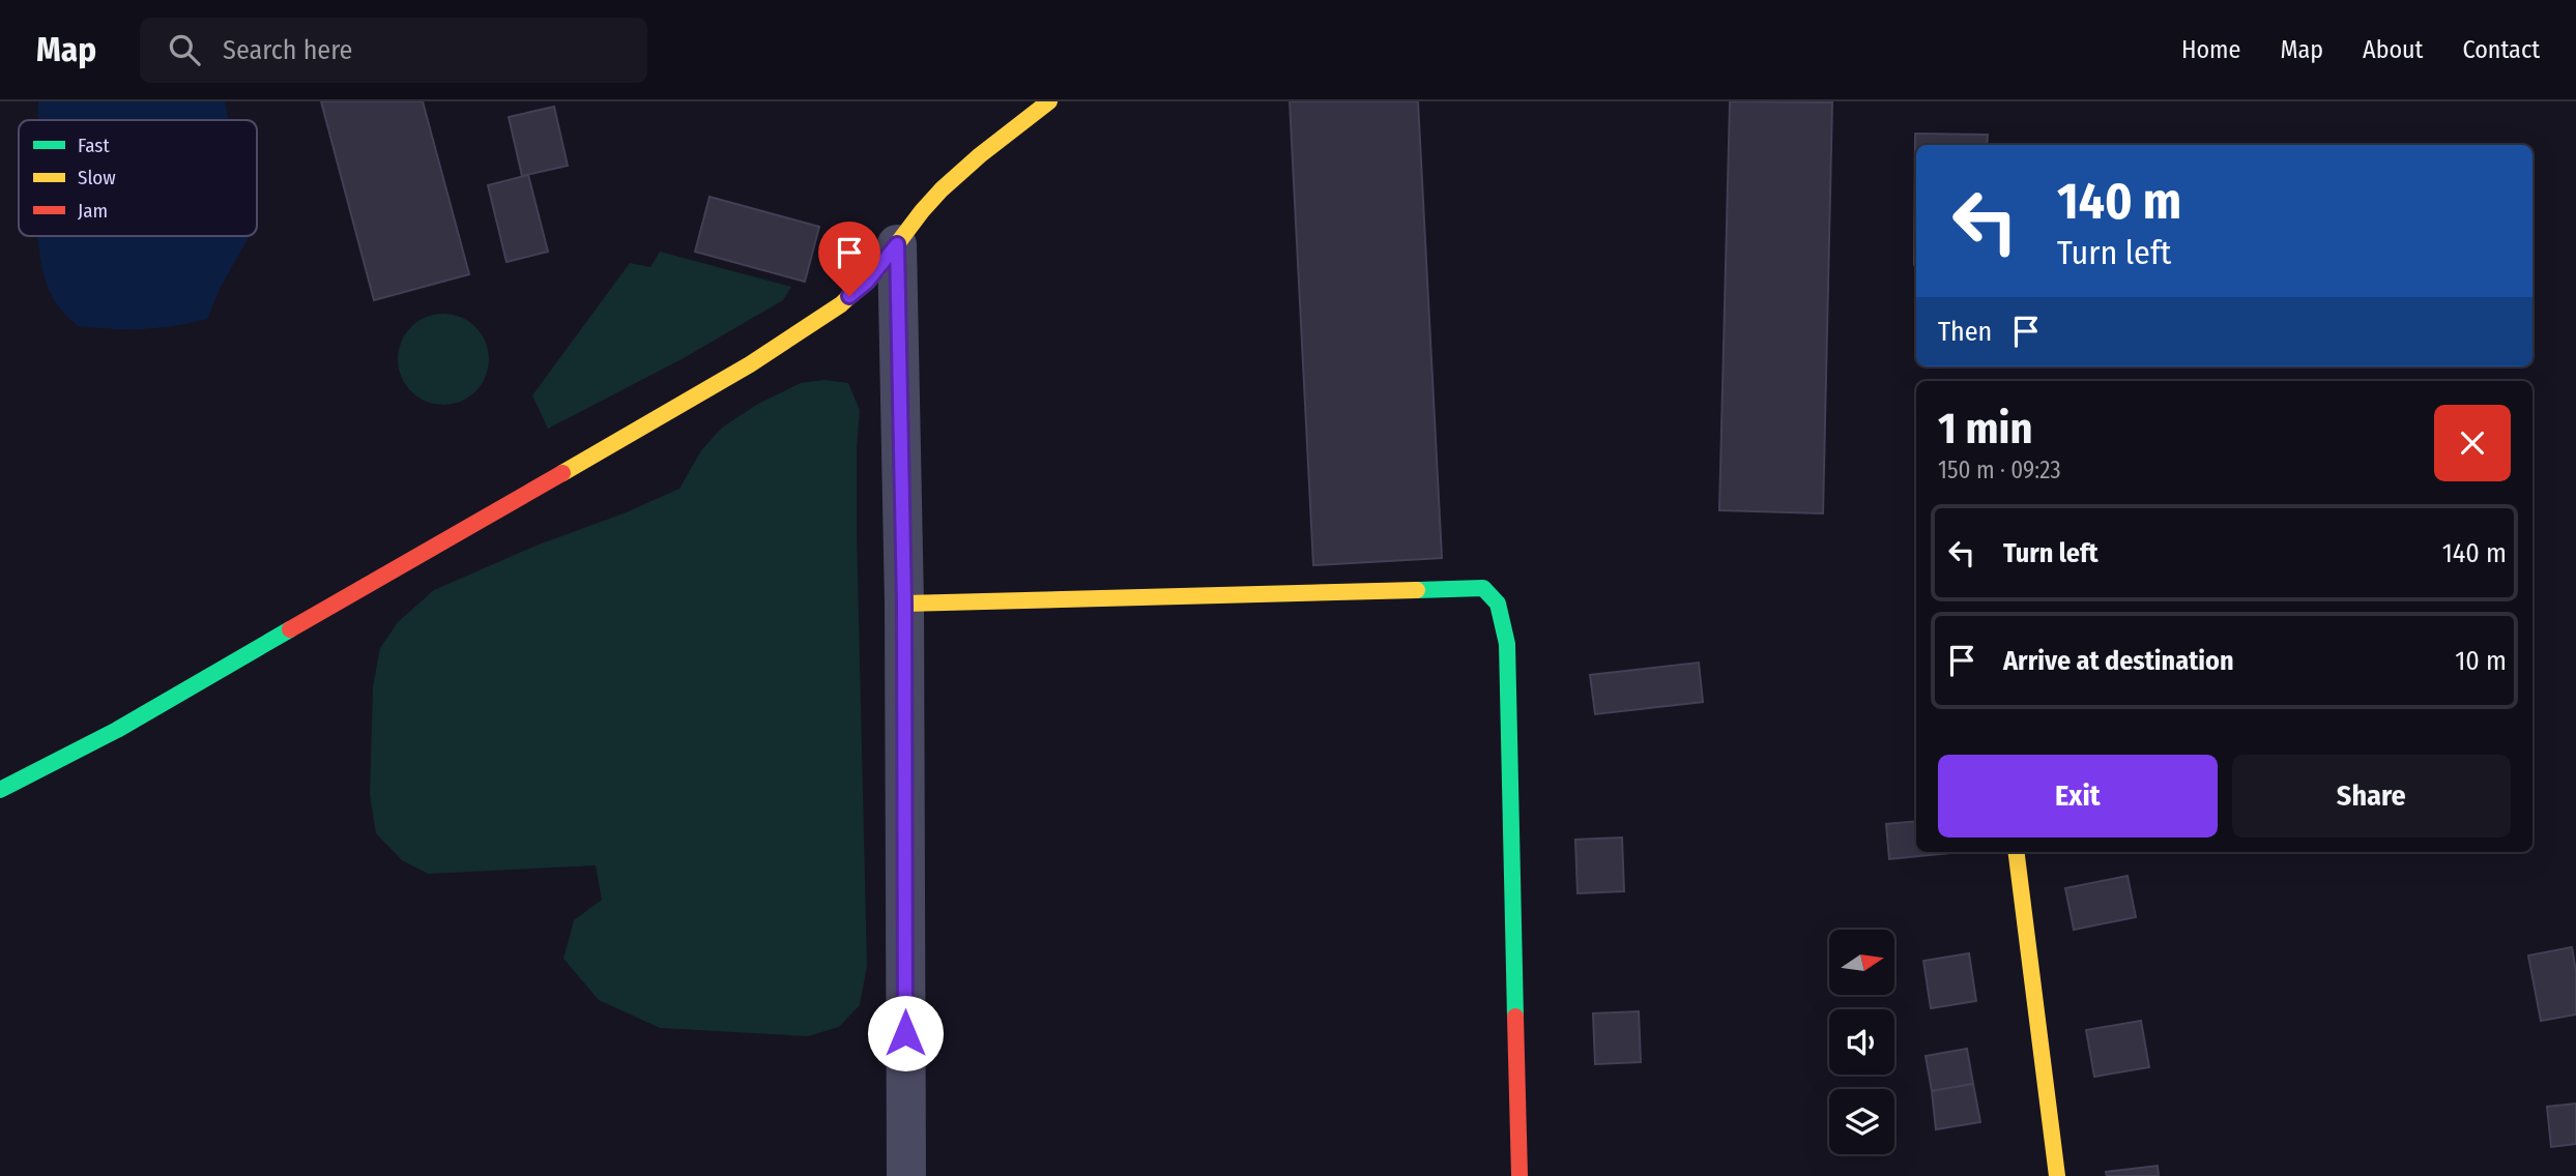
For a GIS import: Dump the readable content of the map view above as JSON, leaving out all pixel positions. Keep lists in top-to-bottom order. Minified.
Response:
{"legend":["Fast","Slow","Jam"],"north":"right","page":{"header":"Map","search":"Search here","nav":["Home","Map","About","Contact"],"turn":["140 m","Turn left"],"then":"Then","heading":["1 min","150 m · 09:23"],"list":[{"name":"Turn left","value":"140 m"},{"name":"Arrive at destination","value":"10 m"}],"buttons":["Exit","Share"]}}
